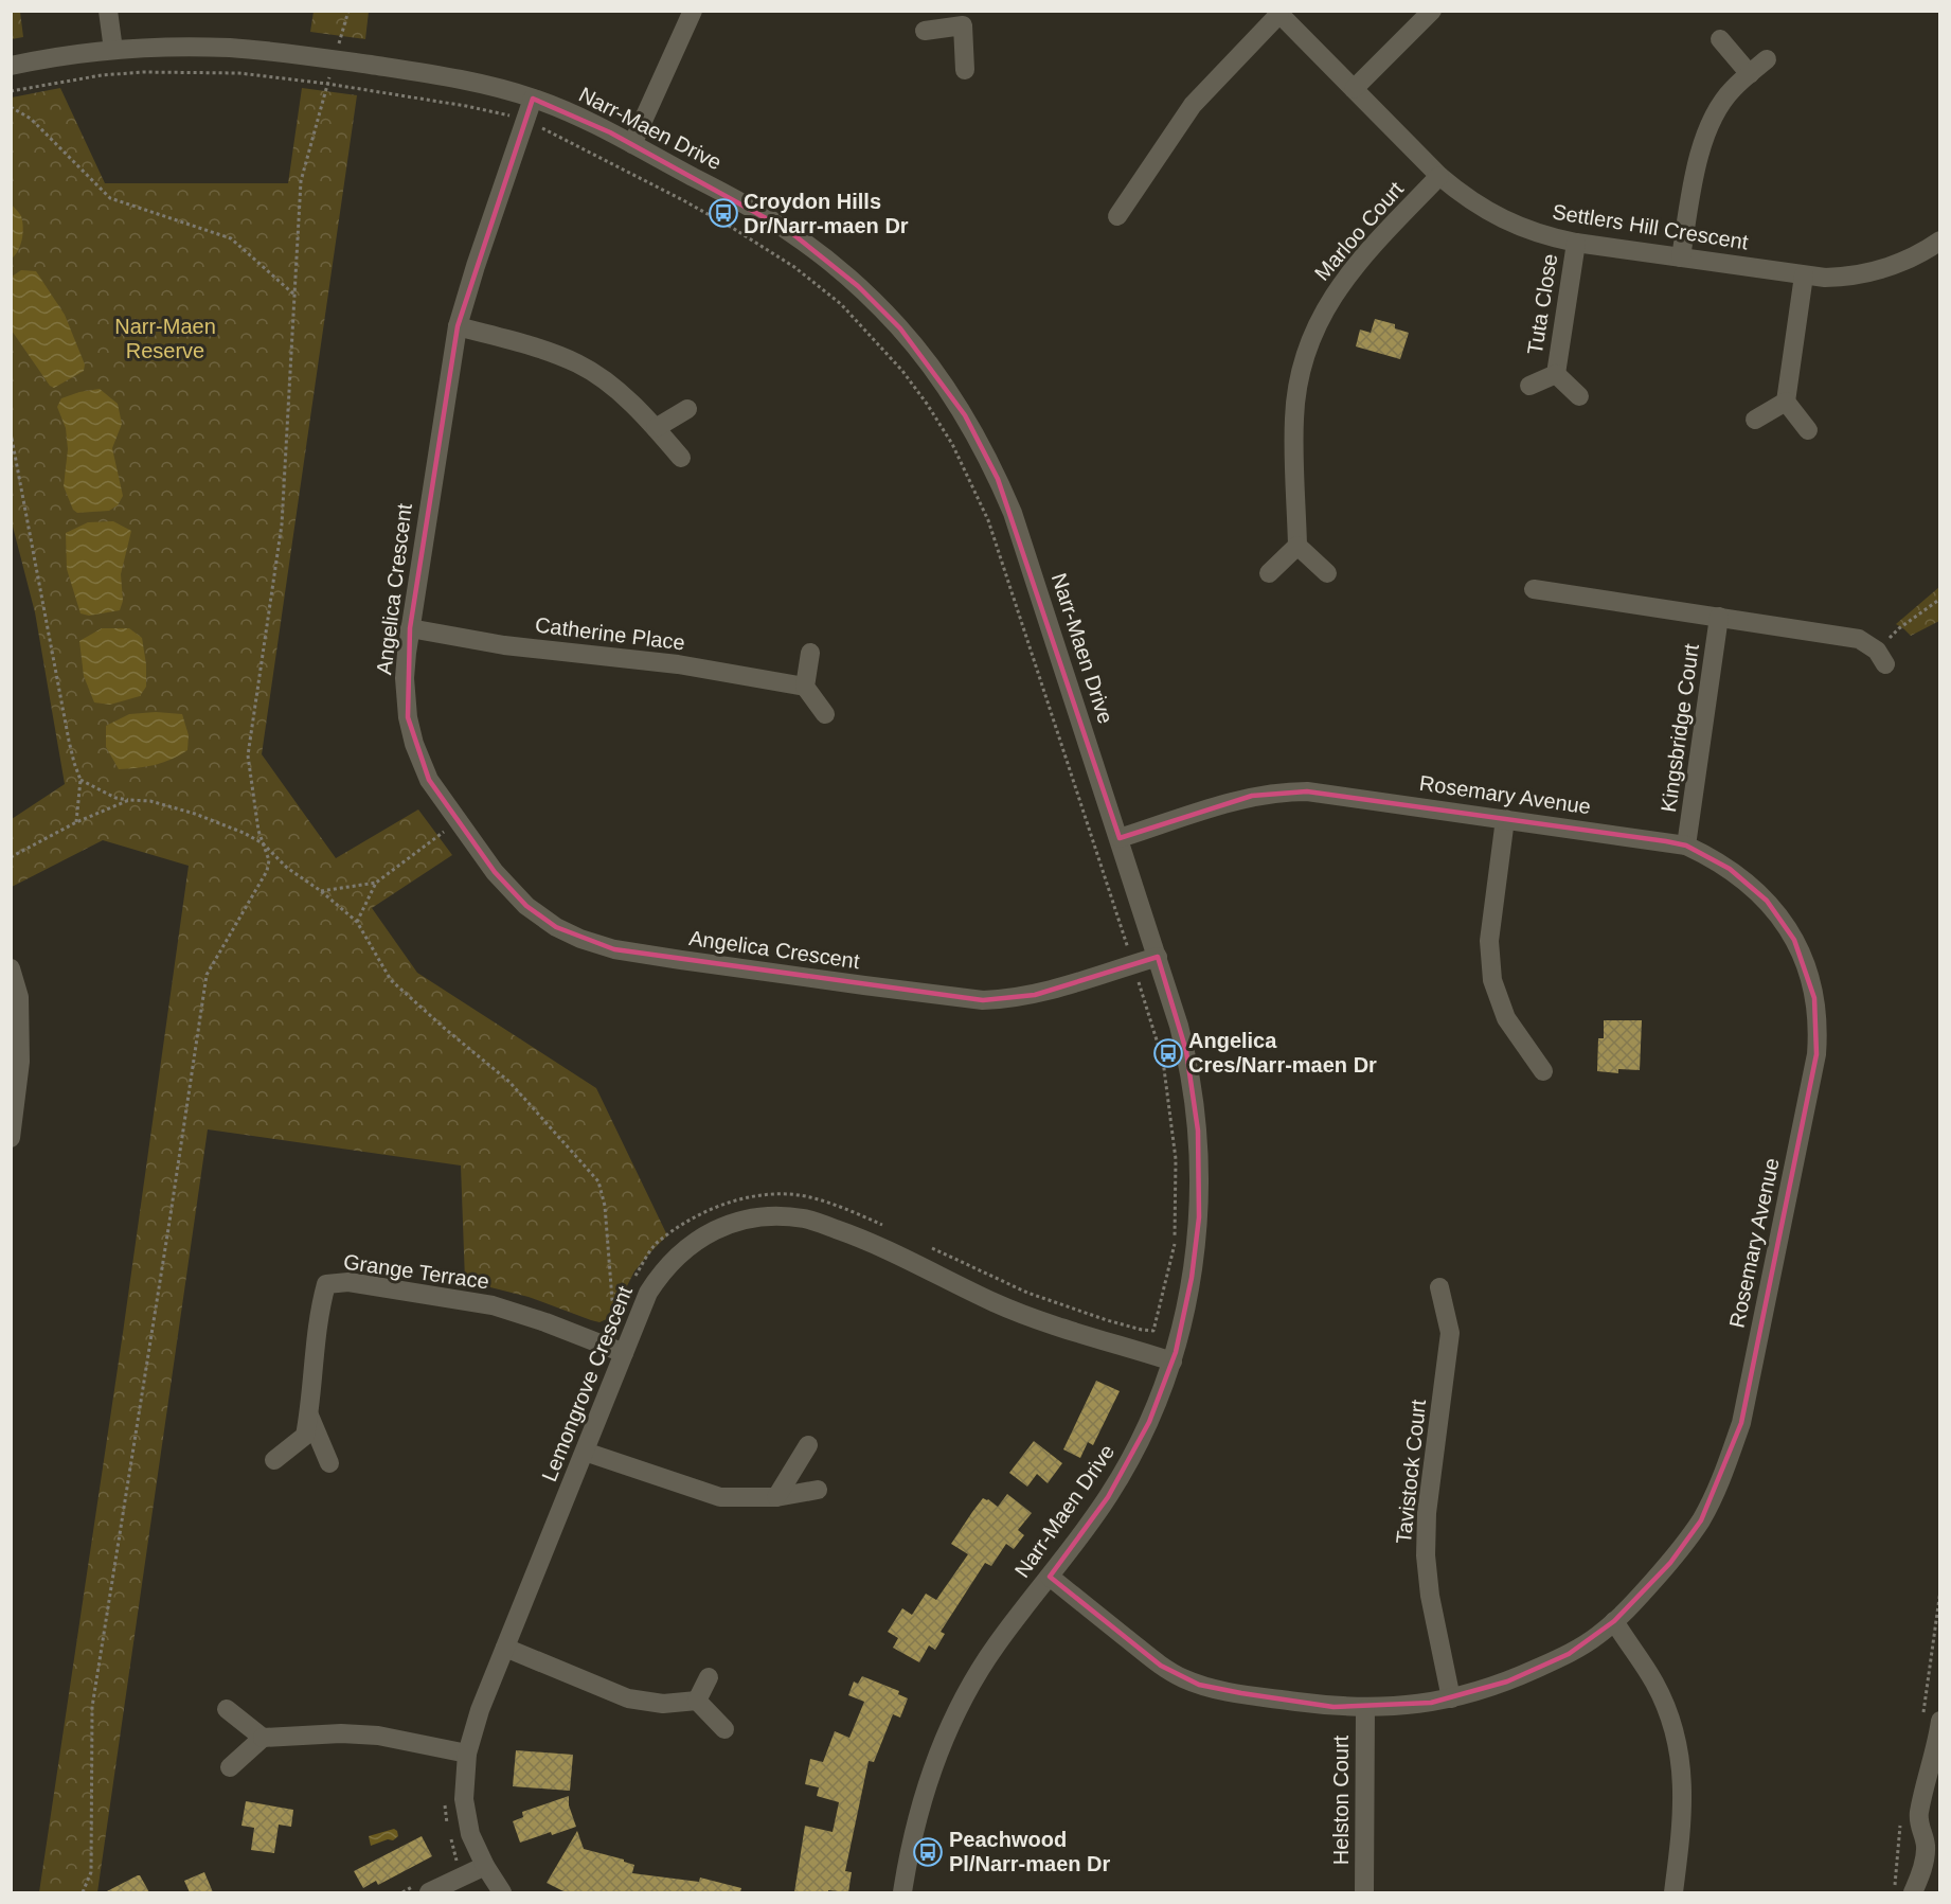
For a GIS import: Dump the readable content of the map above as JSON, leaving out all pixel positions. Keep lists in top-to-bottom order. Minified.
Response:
{"streets":{"street":["Narr-Maen Drive","Settlers Hill Crescent","Marloo Court","Tuta Close","Angelica Crescent","Catherine Place","Kingsbridge Court","Rosemary Avenue","Grange Terrace","Lemongrove Crescent","Tavistock Court","Helston Court"]},"crossings":[["Narr-Maen Drive","Angelica Crescent"],["Narr-Maen Drive","Rosemary Avenue"],["Narr-Maen Drive","Lemongrove Crescent"],["Settlers Hill Crescent","Marloo Court"],["Settlers Hill Crescent","Tuta Close"],["Angelica Crescent","Catherine Place"],["Kingsbridge Court","Rosemary Avenue"],["Rosemary Avenue","Tavistock Court"],["Rosemary Avenue","Helston Court"],["Grange Terrace","Lemongrove Crescent"]],"parks":["Narr-Maen Reserve"],"places":{"bus stop":["Croydon Hills Dr/Narr-maen Dr","Angelica Cres/Narr-maen Dr","Peachwood Pl/Narr-maen Dr"]}}
